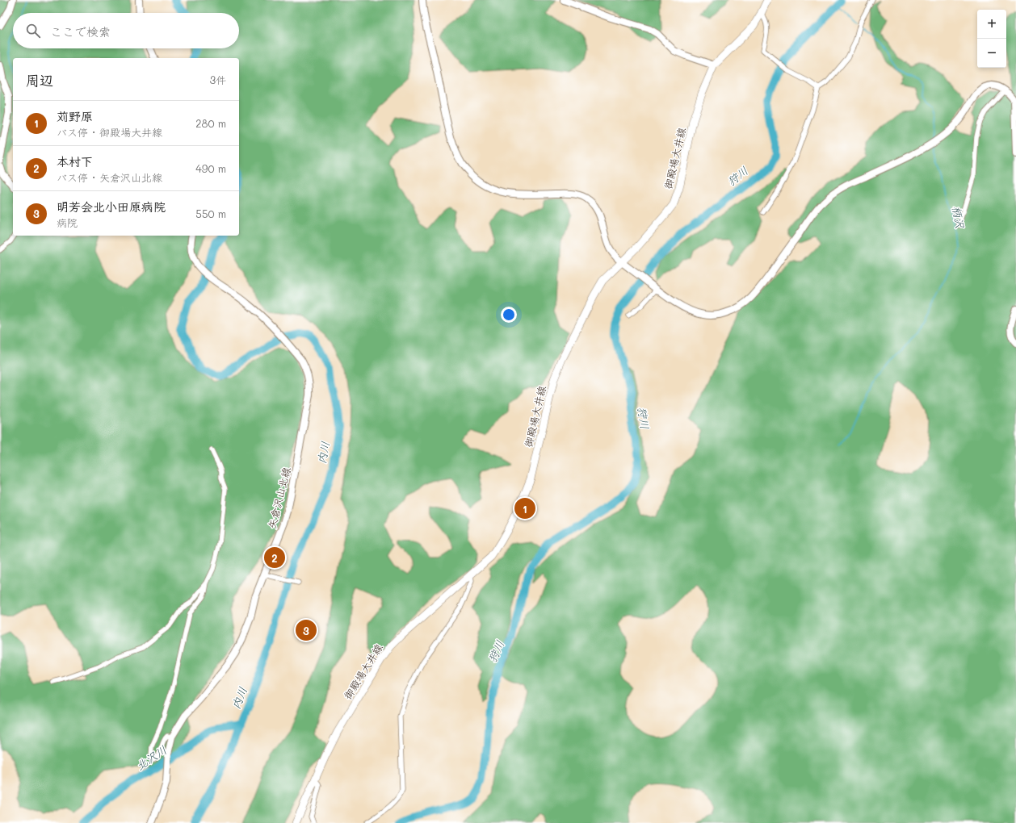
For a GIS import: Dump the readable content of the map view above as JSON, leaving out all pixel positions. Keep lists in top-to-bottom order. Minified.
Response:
{"streets":{"main road":["御殿場大井線"],"street":["矢倉沢山北線"]},"water":["狩川","柄沢","内川","北沢川"],"page":{"map_buttons":["+","−"],"search":"ここで検索","heading":["周辺","3件"],"list":[{"mark":"1","name":"苅野原","note":"バス停 · 御殿場大井線","value":"280 m"},{"mark":"2","name":"本村下","note":"バス停 · 矢倉沢山北線","value":"490 m"},{"mark":"3","name":"明芳会北小田原病院","note":"病院","value":"550 m"}],"pins":["1","2","3"]}}
